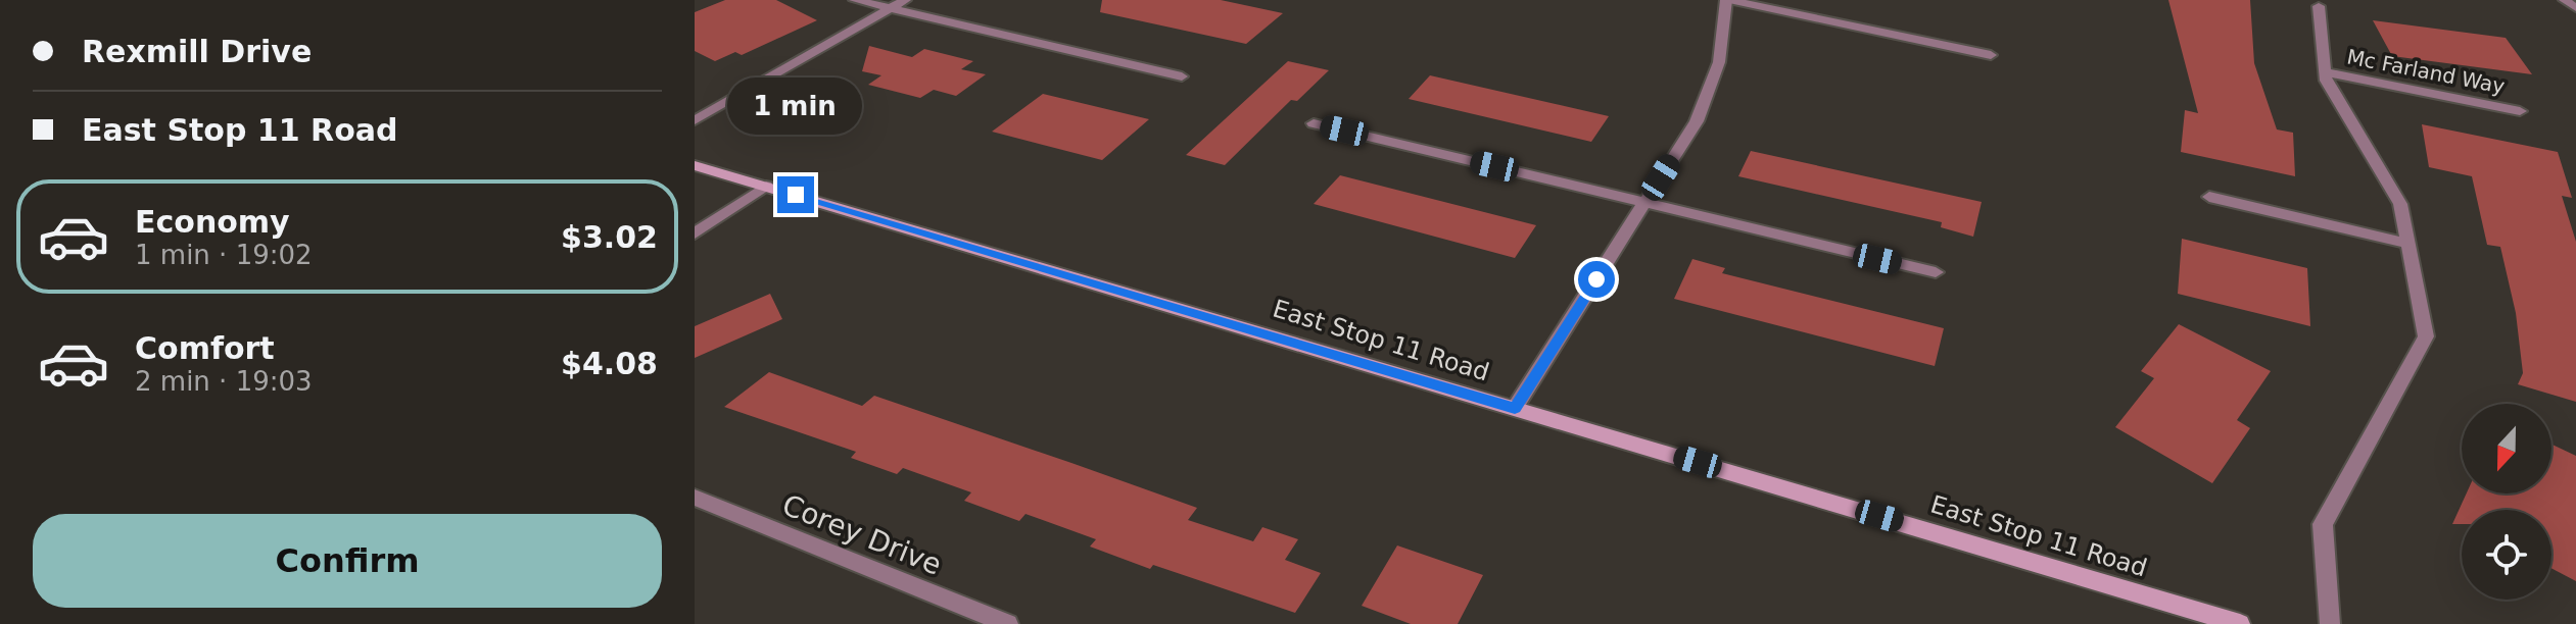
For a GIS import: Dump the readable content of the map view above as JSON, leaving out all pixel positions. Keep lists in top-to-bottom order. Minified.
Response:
{"streets":{"main road":["East Stop 11 Road"],"street":["Mc Farland Way","Corey Drive"]},"north":"bottom","page":{"banner":["Rexmill Drive","East Stop 11 Road"],"bubble":"1 min","list":[{"name":"Economy","note":"1 min · 19:02","value":"$3.02"},{"name":"Comfort","note":"2 min · 19:03","value":"$4.08"}],"buttons":"Confirm"}}
